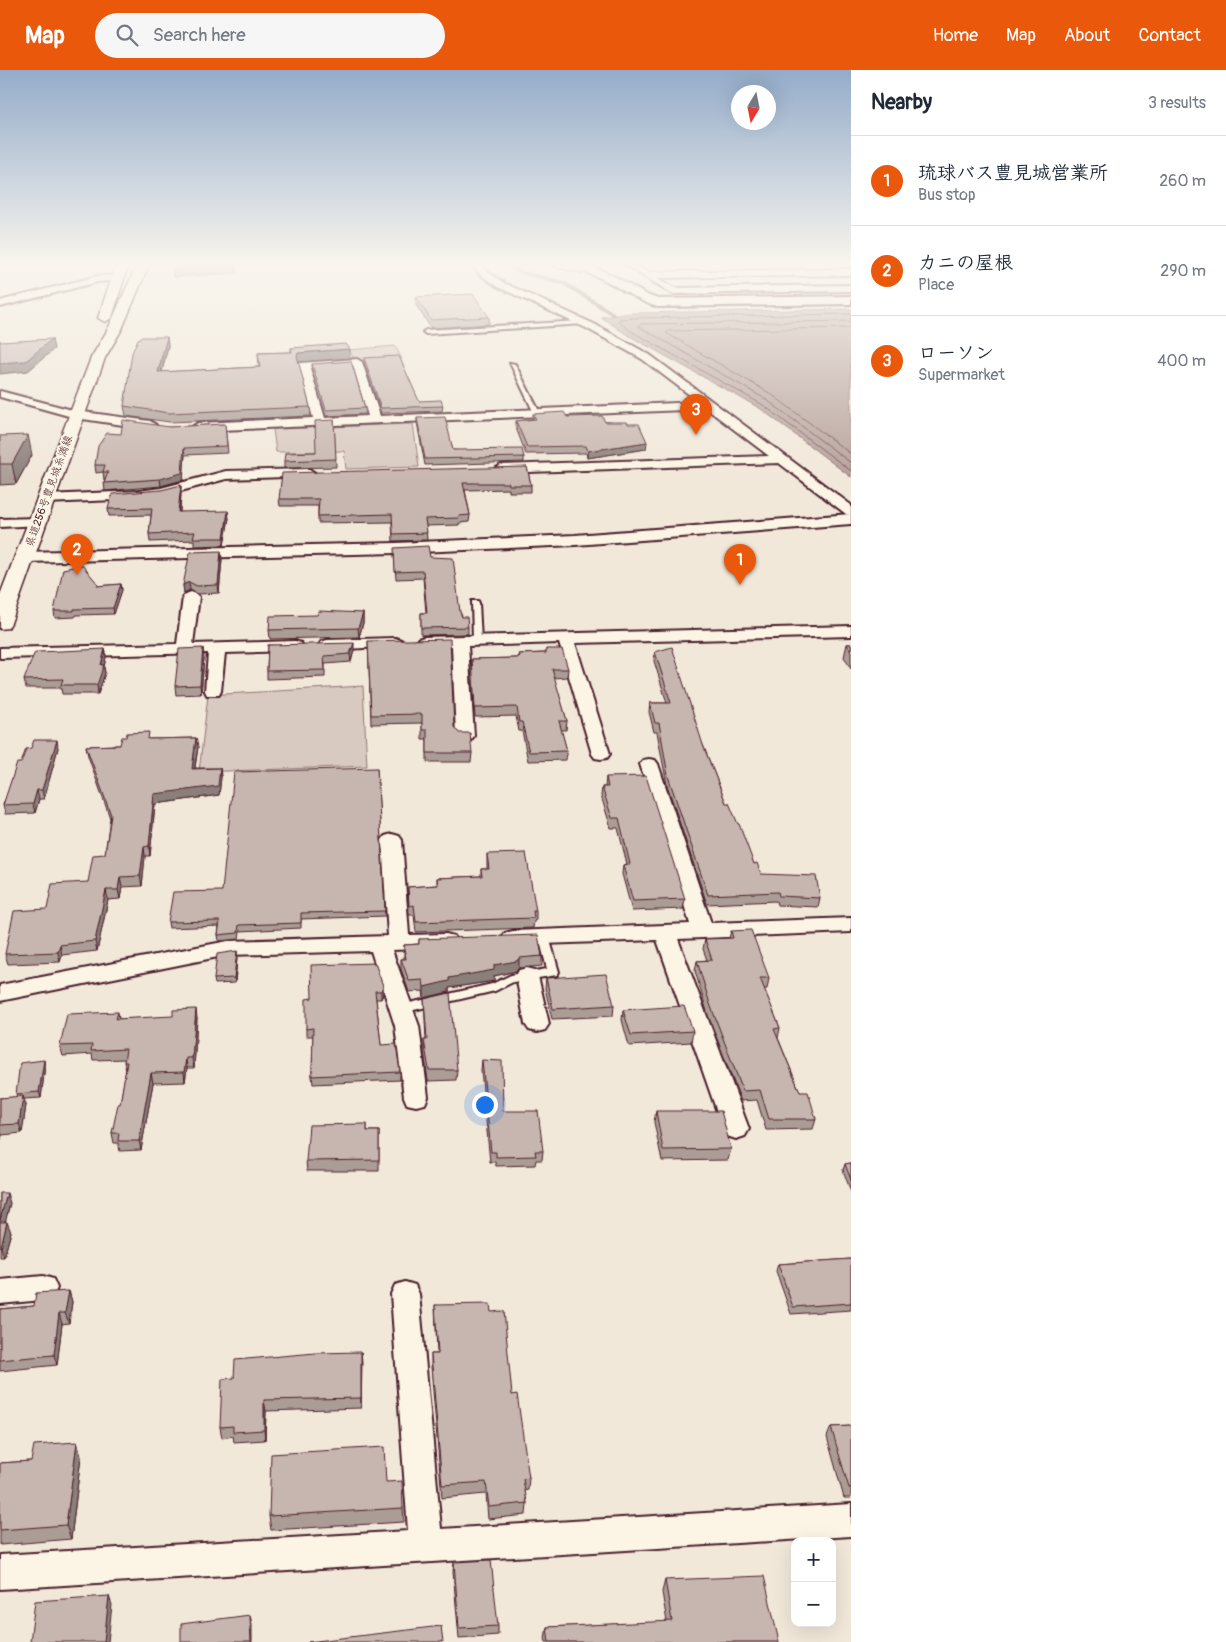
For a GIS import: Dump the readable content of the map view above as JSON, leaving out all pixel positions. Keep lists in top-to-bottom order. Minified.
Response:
{"streets":{"main road":["県道256号豊見城糸満線"]},"north":"bottom","page":{"header":"Map","search":"Search here","nav":["Home","Map","About","Contact"],"heading":["Nearby","3 results"],"list":[{"mark":"1","name":"琉球バス豊見城営業所","note":"Bus stop","value":"260 m"},{"mark":"2","name":"カニの屋根","note":"Place","value":"290 m"},{"mark":"3","name":"ローソン","note":"Supermarket","value":"400 m"}],"pins":["3","2","1"],"map_buttons":["+","−"]}}
